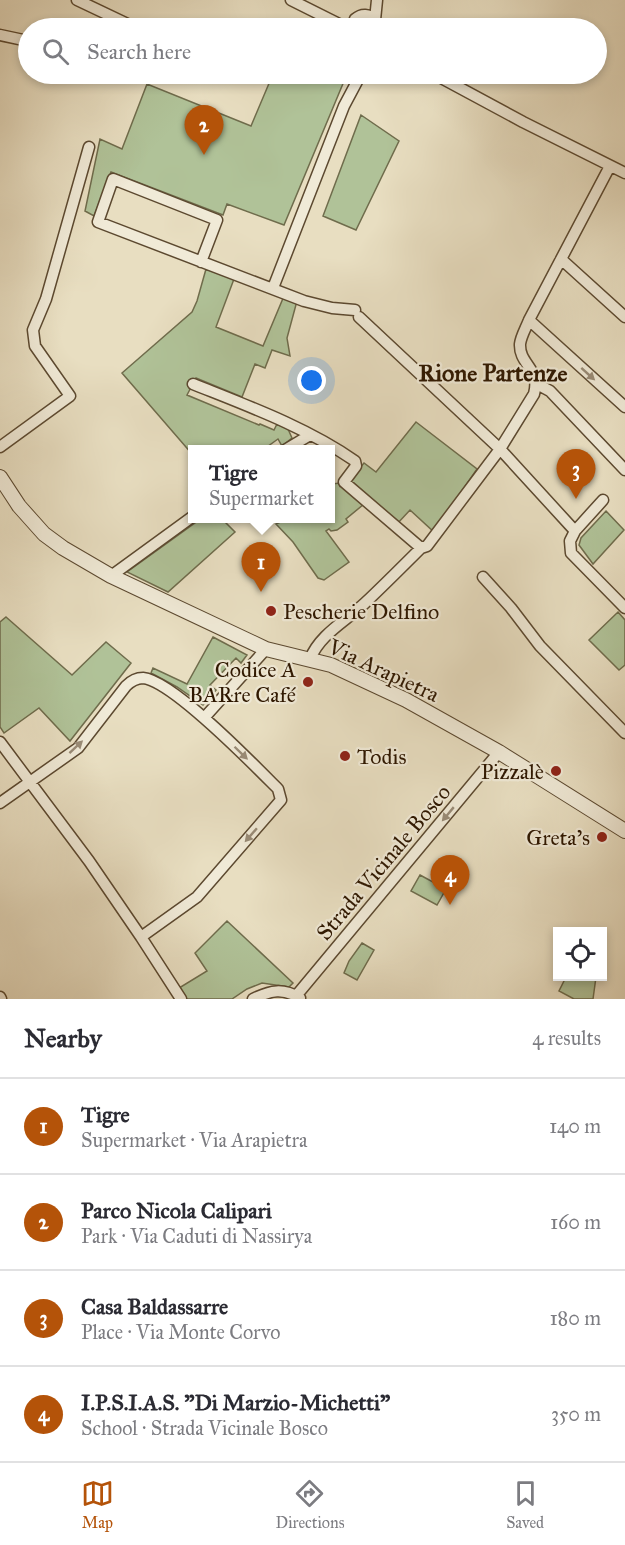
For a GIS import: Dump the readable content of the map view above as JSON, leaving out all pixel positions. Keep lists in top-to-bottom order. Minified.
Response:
{"streets":{"street":["Via Arapietra","Strada Vicinale Bosco"]},"crossings":[["Via Arapietra","Strada Vicinale Bosco"]],"one_way":["Strada Vicinale Bosco"],"districts":["Rione Partenze"],"places":["Pescherie Delfino","Codice A BARre Café","Todis","Pizzalè","Greta's"],"page":{"search":"Search here","pins":["2","3","1","4"],"popup":["Tigre","Supermarket"],"heading":["Nearby","4 results"],"list":[{"mark":"1","name":"Tigre","note":"Supermarket · Via Arapietra","value":"140 m"},{"mark":"2","name":"Parco Nicola Calipari","note":"Park · Via Caduti di Nassirya","value":"160 m"},{"mark":"3","name":"Casa Baldassarre","note":"Place · Via Monte Corvo","value":"180 m"},{"mark":"4","name":"I.P.S.I.A.S. \"Di Marzio-Michetti\"","note":"School · Strada Vicinale Bosco","value":"350 m"}],"nav":["Map","Directions","Saved"]}}
